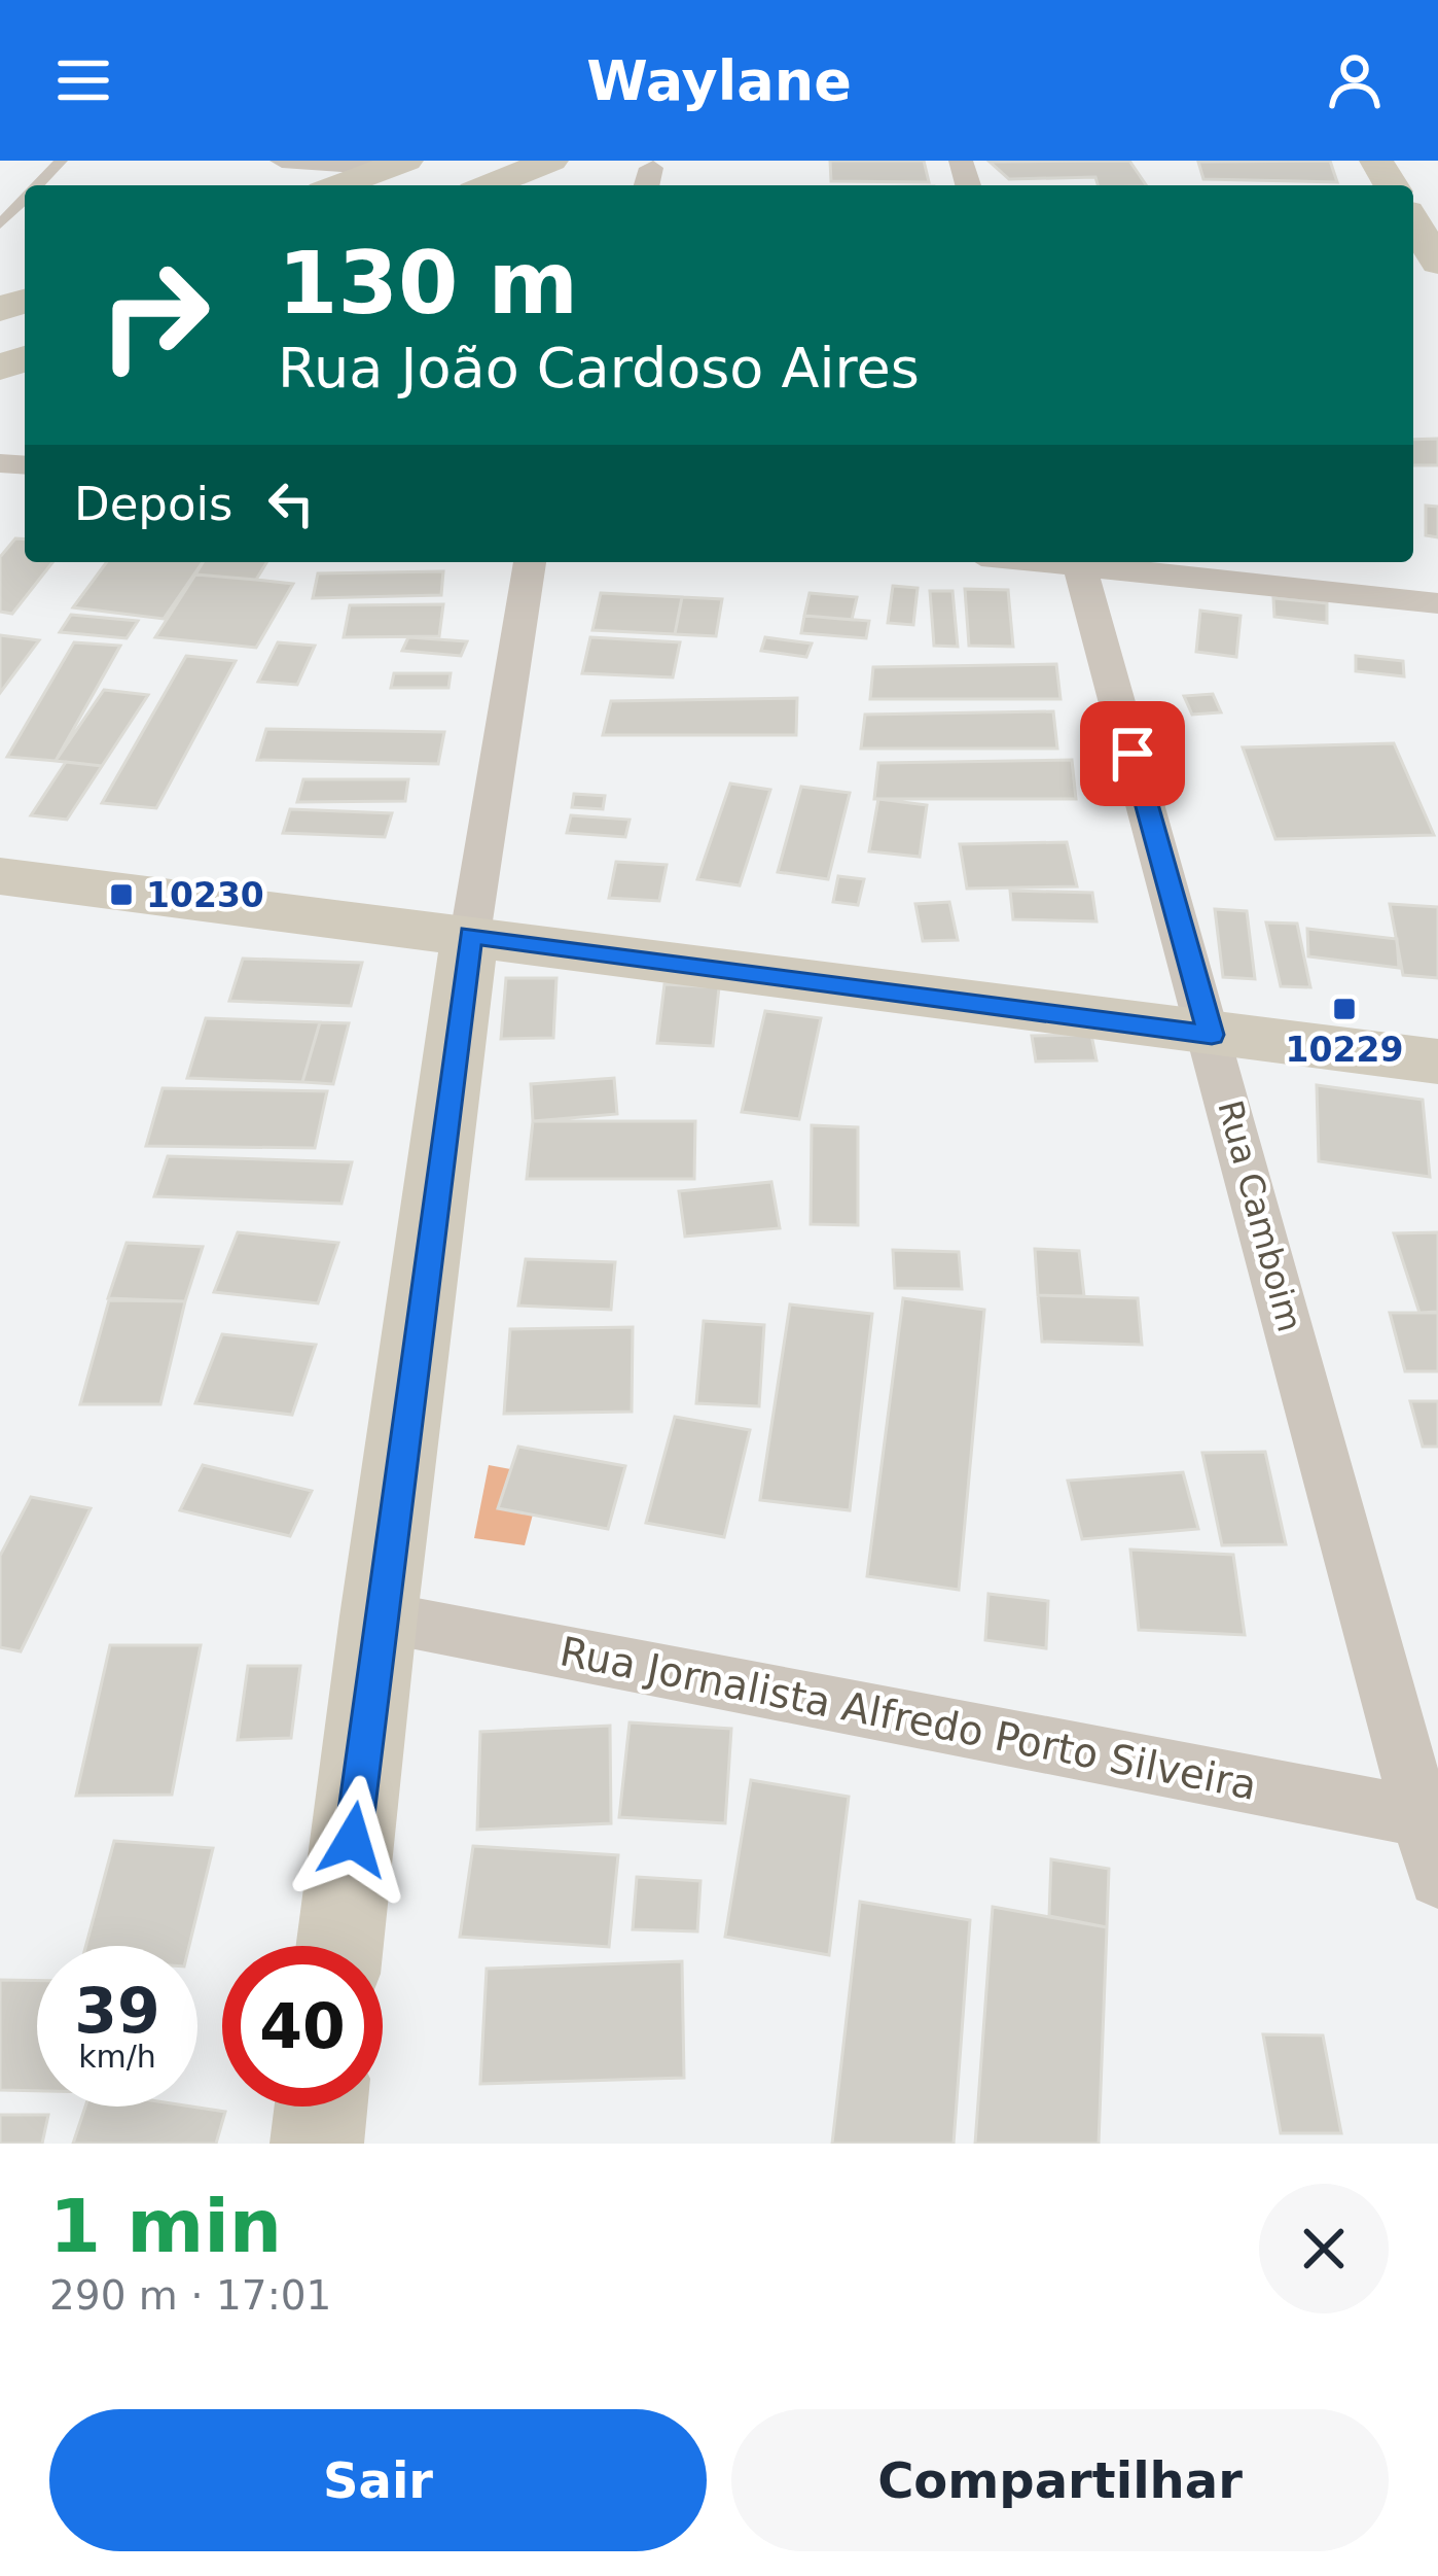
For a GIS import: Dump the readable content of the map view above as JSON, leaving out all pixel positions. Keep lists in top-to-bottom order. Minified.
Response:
{"streets":{"street":["Rua Camboim","Rua Jornalista Alfredo Porto Silveira"]},"crossings":[["Rua Camboim","Rua Jornalista Alfredo Porto Silveira"]],"places":{"transit":["10230","10229"]},"page":{"header":"Waylane","turn":["130 m","Rua João Cardoso Aires"],"then":"Depois","speed":"39 km/h","limit":"40","heading":["1 min","290 m · 17:01"],"buttons":["Sair","Compartilhar"]}}
